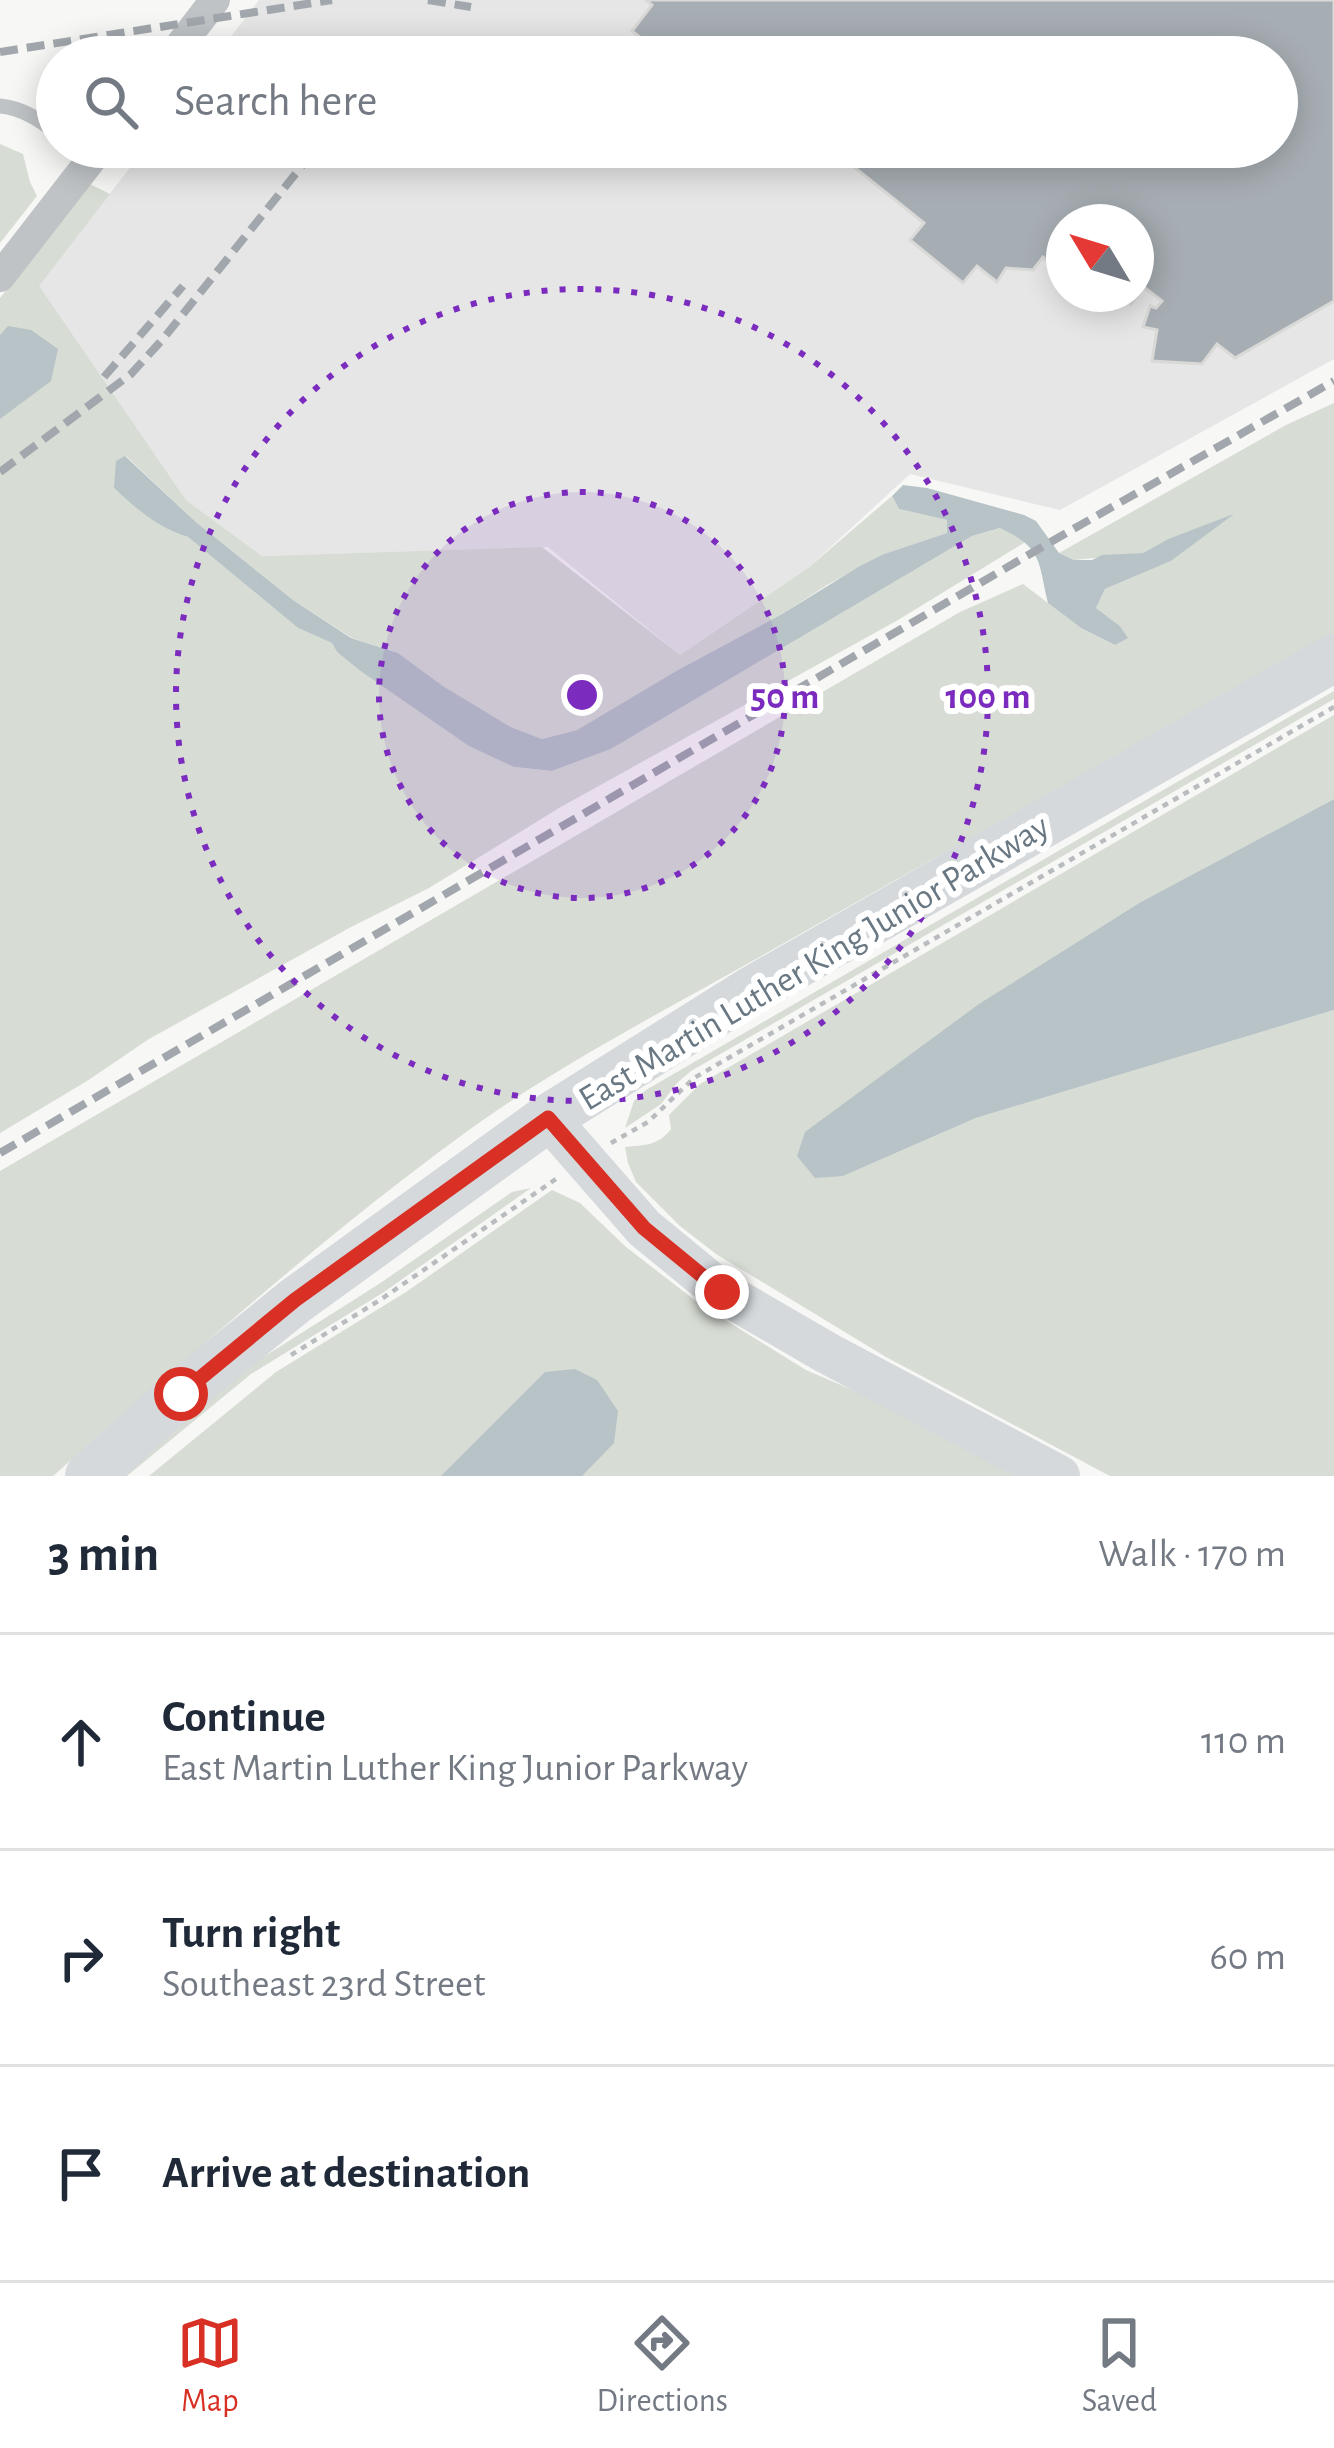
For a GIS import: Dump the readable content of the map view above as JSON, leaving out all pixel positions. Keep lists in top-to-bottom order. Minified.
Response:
{"streets":{"main road":["East Martin Luther King Junior Parkway"]},"north":"top left","page":{"search":"Search here","heading":["3 min","Walk · 170 m"],"list":[["Continue","East Martin Luther King Junior Parkway","110 m"],["Turn right","Southeast 23rd Street","60 m"],"Arrive at destination"],"nav":["Map","Directions","Saved"]},"rings":["50 m","100 m"]}
